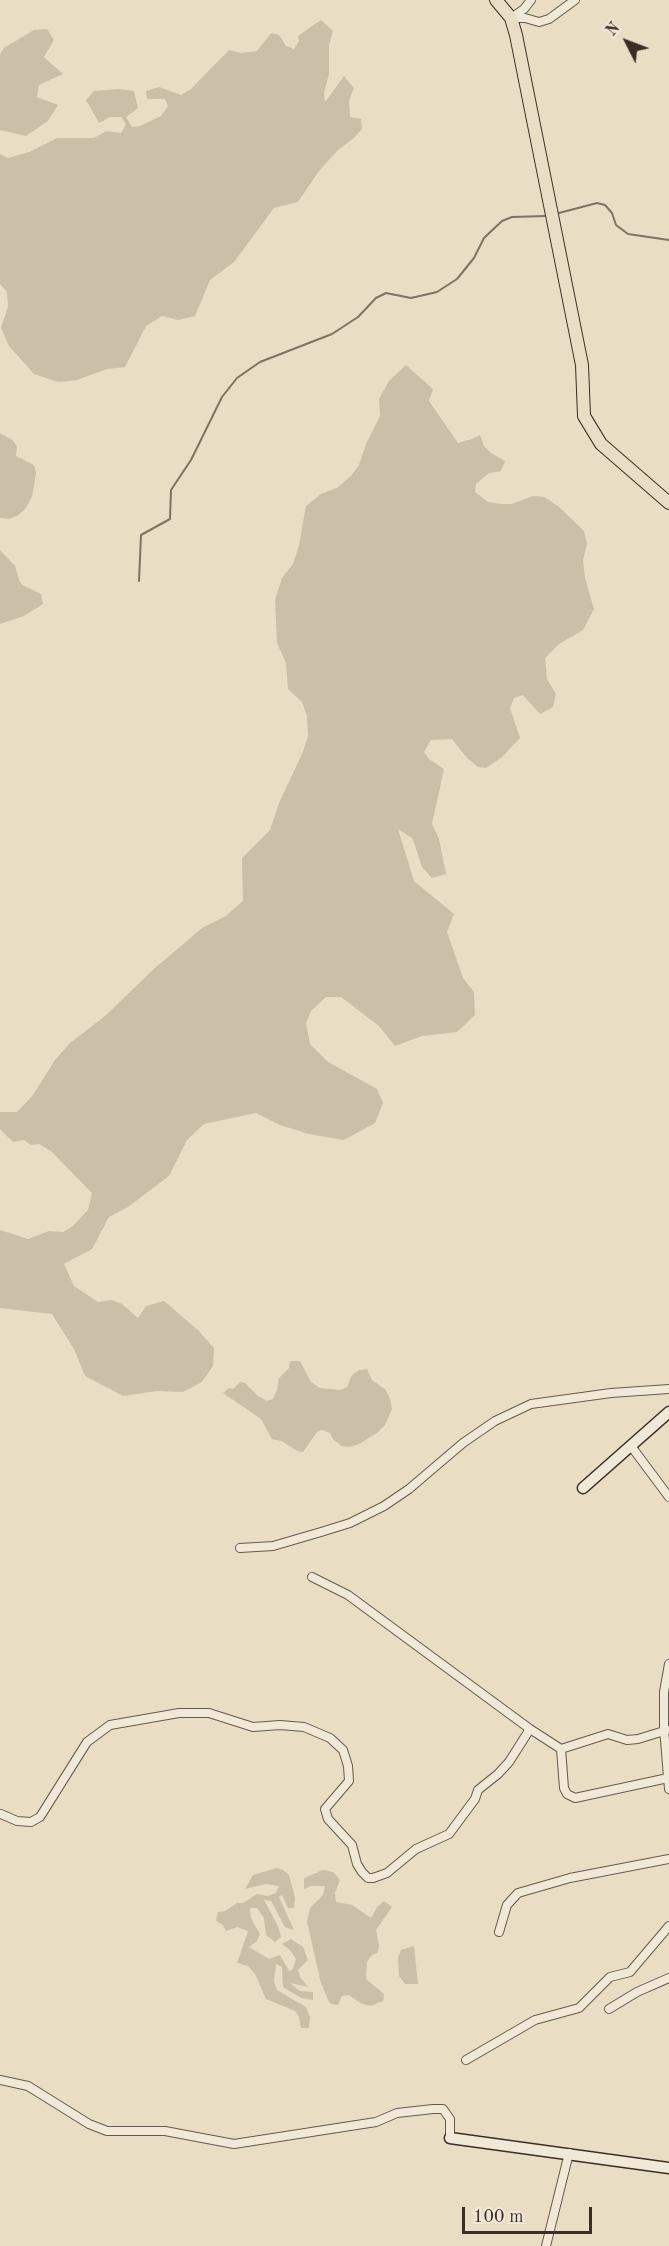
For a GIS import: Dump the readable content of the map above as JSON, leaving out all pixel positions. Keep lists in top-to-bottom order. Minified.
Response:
{"scale_bar":"100 m","north":"top left"}
